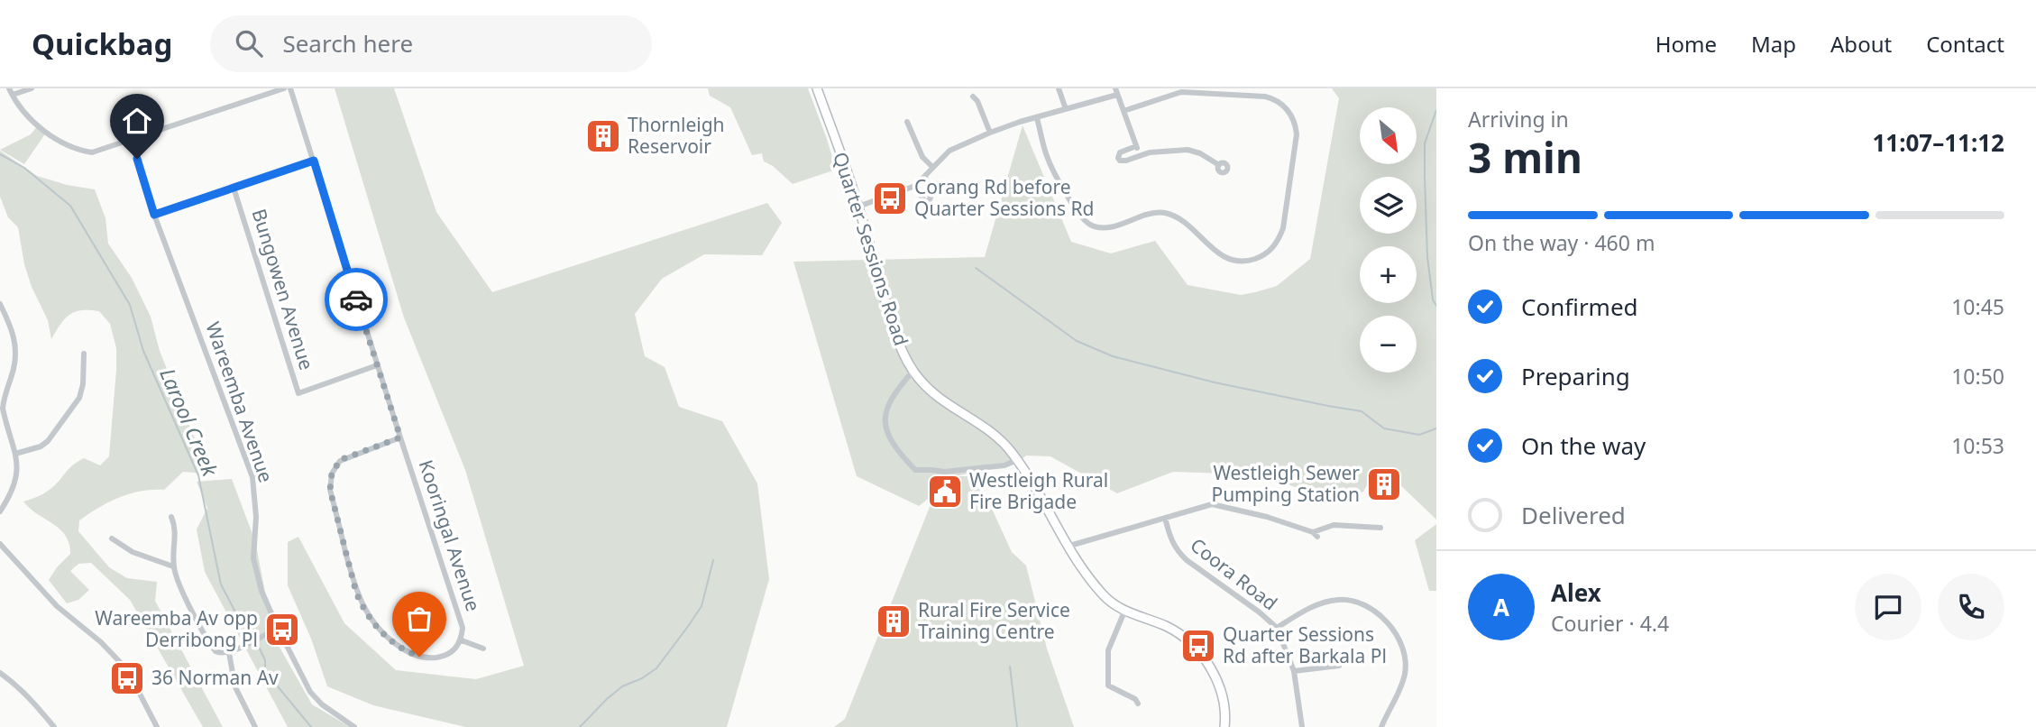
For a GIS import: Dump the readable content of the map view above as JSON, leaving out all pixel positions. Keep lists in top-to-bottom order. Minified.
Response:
{"streets":{"main road":["Quarter Sessions Road"],"street":["Bungowen Avenue","Wareemba Avenue","Kooringal Avenue","Coora Road"]},"crossings":[["Bungowen Avenue","Kooringal Avenue"]],"water":["Larool Creek"],"places":{"building":["Thornleigh Reservoir","Westleigh Sewer Pumping Station","Rural Fire Service Training Centre"],"bus stop":["Corang Rd before Quarter Sessions Rd","Wareemba Av opp Derribong Pl","Quarter Sessions Rd after Barkala Pl","36 Norman Av"],"public building":["Westleigh Rural Fire Brigade"]},"north":"bottom right","page":{"header":"Quickbag","search":"Search here","nav":["Home","Map","About","Contact"],"heading":["3 min","Arriving in","11:07–11:12"],"panel":["Alex","Courier · 4.4"],"map_buttons":["+","−"],"bar":"On the way · 460 m","list":[["Confirmed","10:45"],["Preparing","10:50"],["On the way","10:53"],"Delivered"],"round":"A"}}
